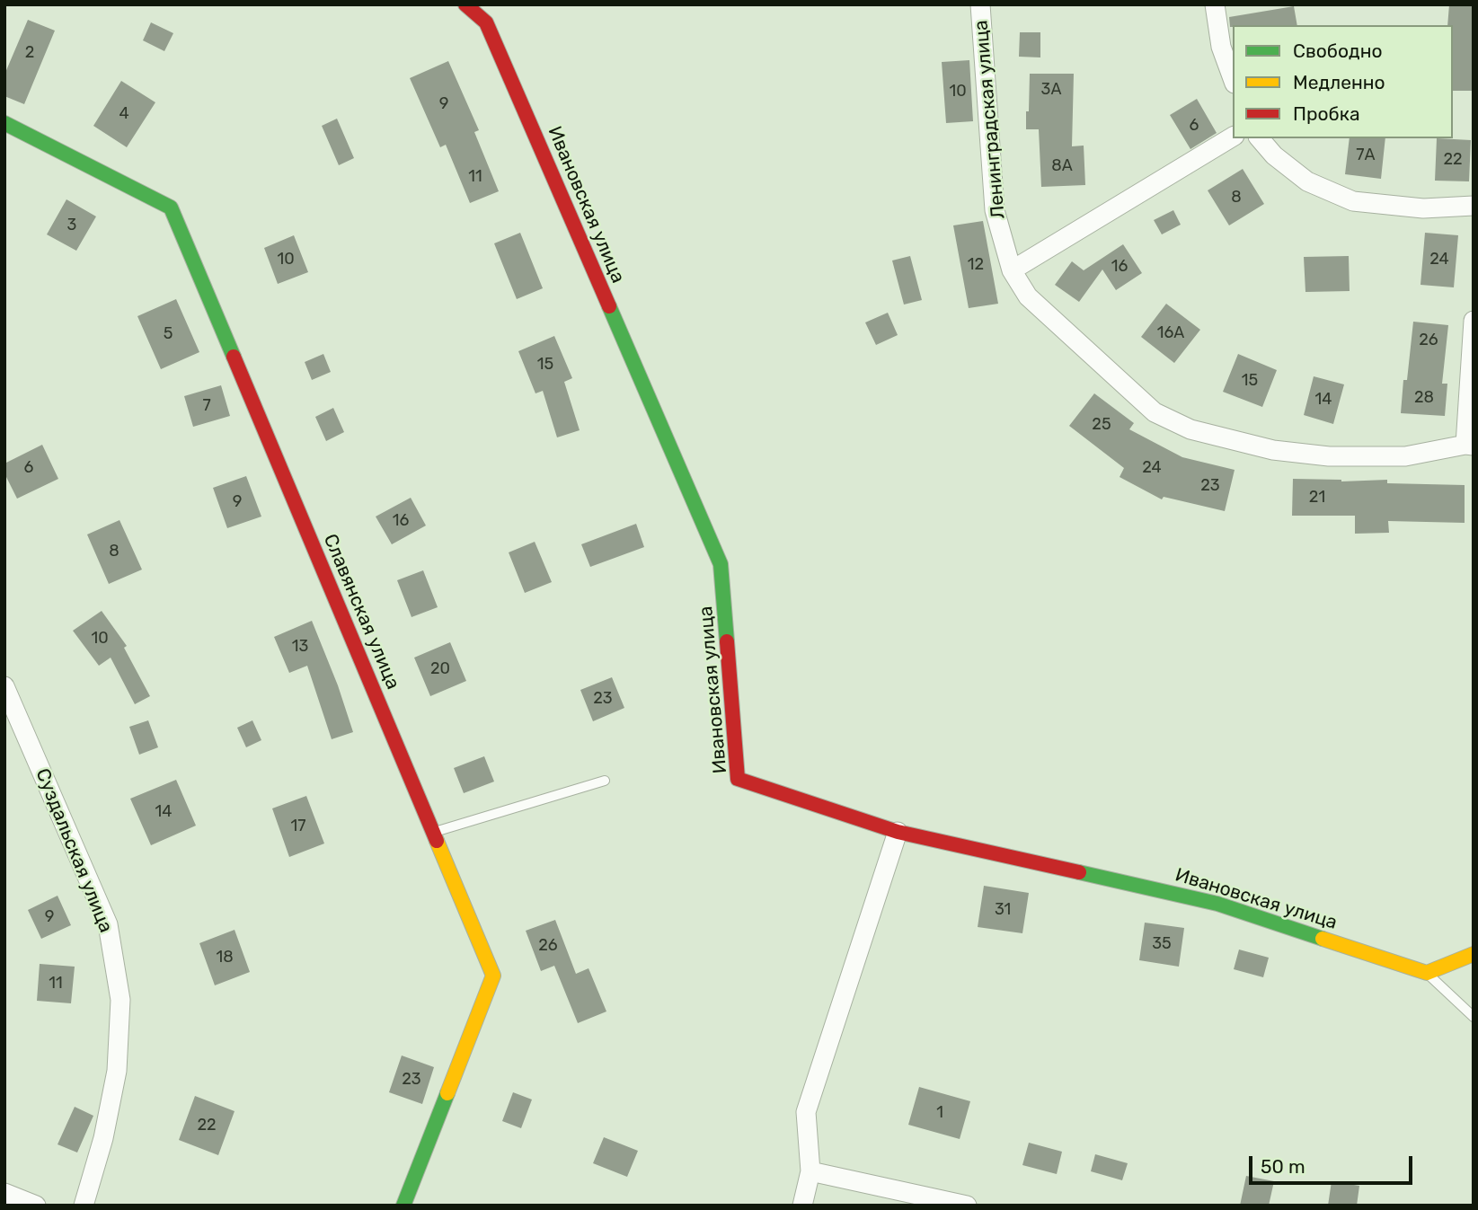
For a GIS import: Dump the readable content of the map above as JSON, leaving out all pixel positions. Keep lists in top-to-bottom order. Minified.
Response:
{"streets":{"street":["Ленинградская улица","Ивановская улица","Славянская улица","Суздальская улица"]},"house_numbers":["2","3А","10","9","4","6","7А","22","8А","11","8","3","10","24","12","16","16А","5","26","15","15","28","14","7","25","6","24","23","21","9","16","8","10","13","20","23","14","17","31","9","35","26","18","11","23","1","22"],"legend":["Свободно","Медленно","Пробка"],"scale_bar":"50 m"}
